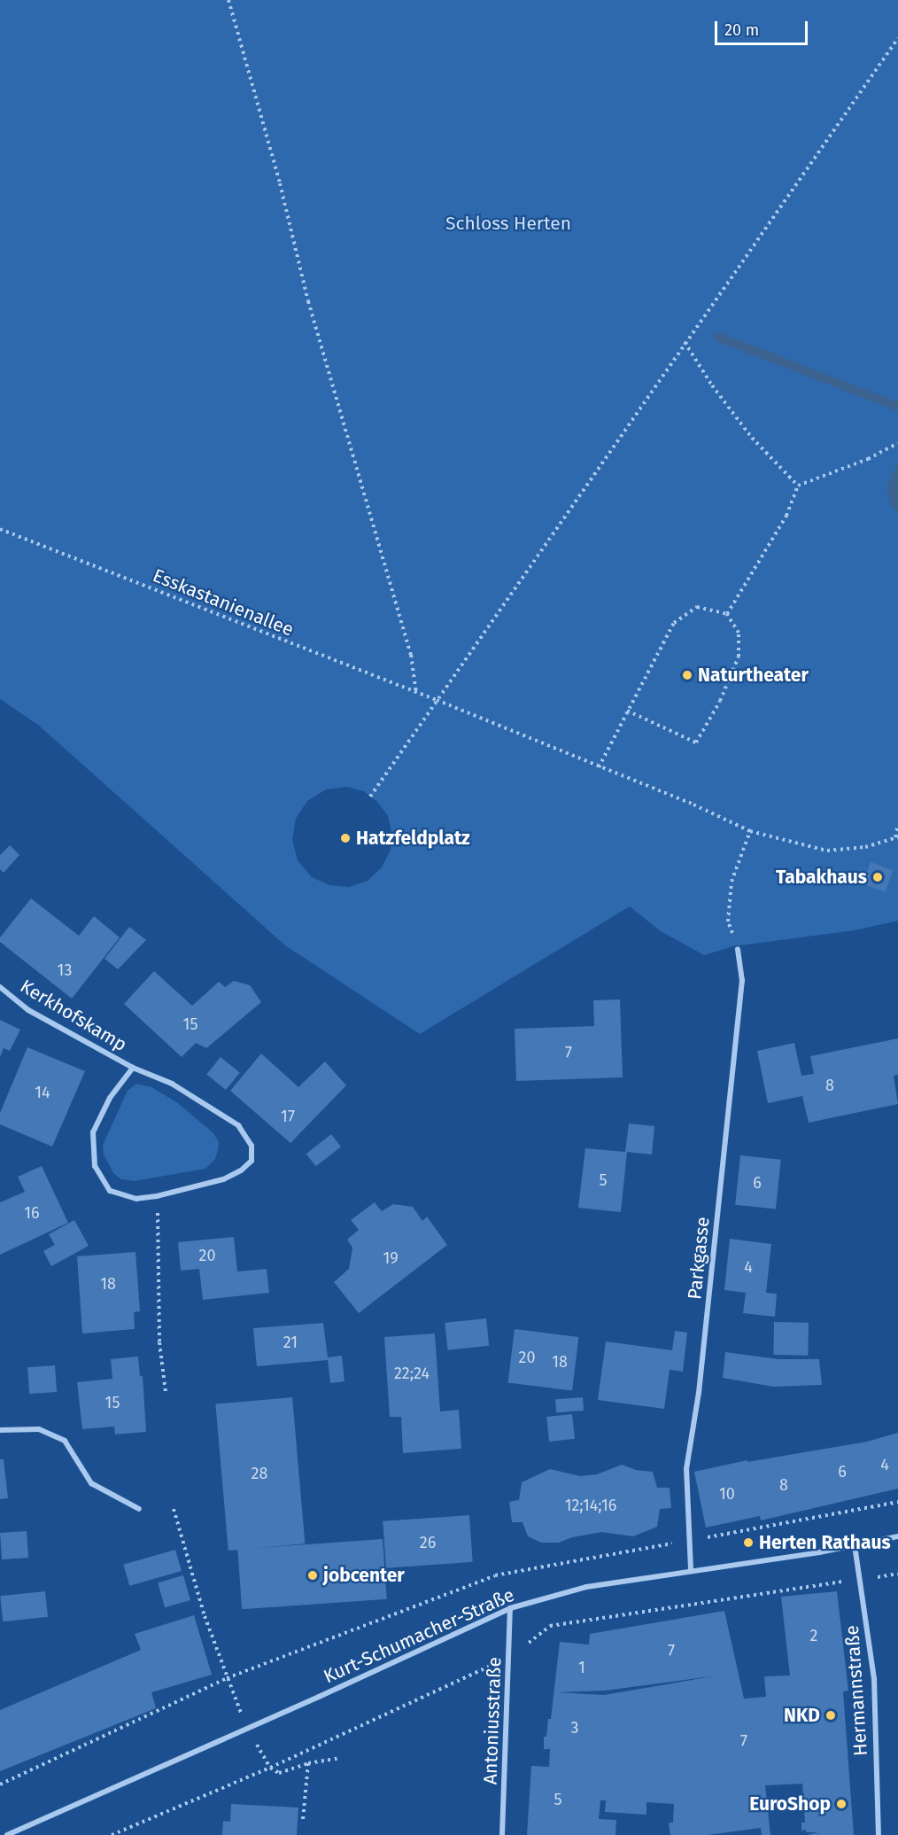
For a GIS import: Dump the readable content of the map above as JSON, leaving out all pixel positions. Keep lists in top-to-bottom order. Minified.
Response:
{"streets":{"street":["Kerkhofskamp","Parkgasse","Kurt-Schumacher-Straße","Hermannstraße","Antoniusstraße"],"path":["Esskastanienallee"]},"crossings":[["Parkgasse","Kurt-Schumacher-Straße"],["Kurt-Schumacher-Straße","Hermannstraße"],["Kurt-Schumacher-Straße","Antoniusstraße"]],"parks":["Schloss Herten"],"places":["Naturtheater","Hatzfeldplatz","Tabakhaus","Herten Rathaus","jobcenter","NKD","EuroShop"],"house_numbers":["13","15","7","8","14","17","5","6","16","20","19","4","18","21","20","18","22;24","15","4","6","28","8","10","12;14;16","26","2","7","1","3","7","5"],"scale_bar":"20 m"}
